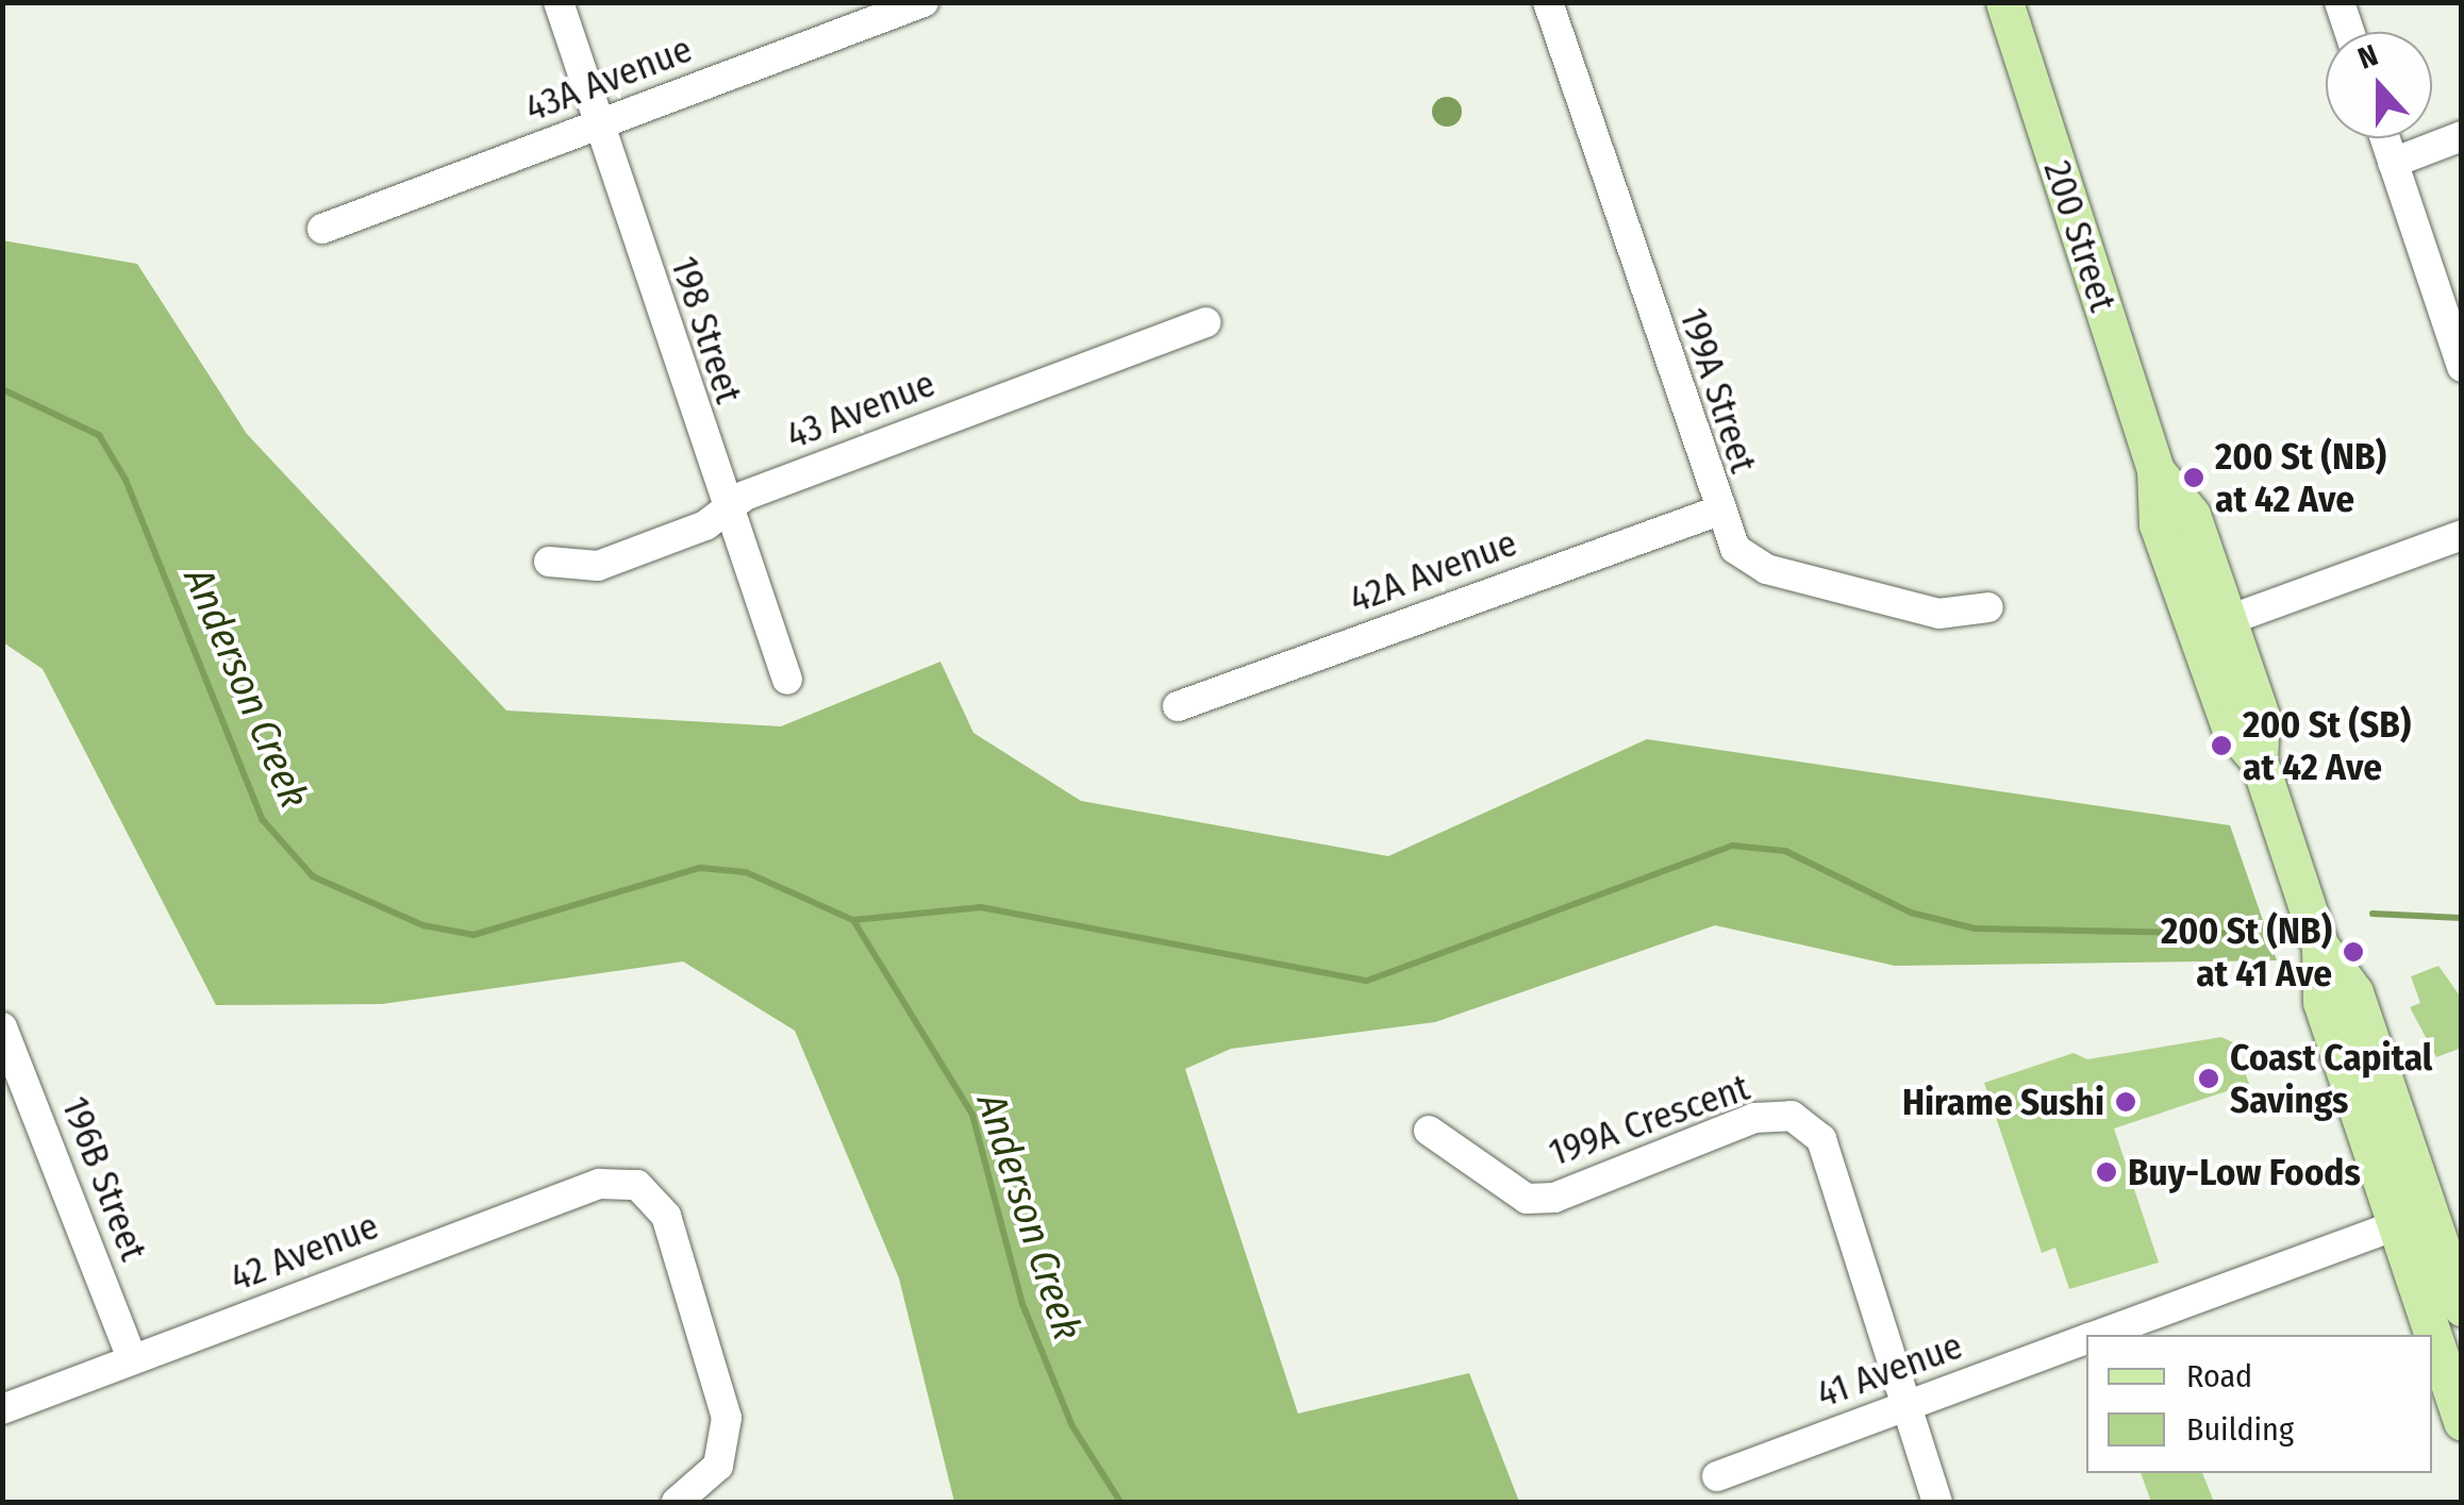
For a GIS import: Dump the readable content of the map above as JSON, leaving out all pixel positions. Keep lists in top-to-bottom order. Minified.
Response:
{"streets":{"main road":["200 Street"],"street":["43A Avenue","198 Street","199A Street","43 Avenue","42A Avenue","199A Crescent","196B Street","42 Avenue","41 Avenue"]},"crossings":[["43A Avenue","198 Street"],["200 Street","41 Avenue"],["198 Street","43 Avenue"],["199A Street","42A Avenue"],["199A Crescent","41 Avenue"],["196B Street","42 Avenue"]],"water":["Anderson Creek"],"places":["200 St (NB) at 42 Ave","200 St (SB) at 42 Ave","200 St (NB) at 41 Ave","Coast Capital Savings","Hirame Sushi","Buy-Low Foods"],"legend":["Road","Building"],"north":"top"}
